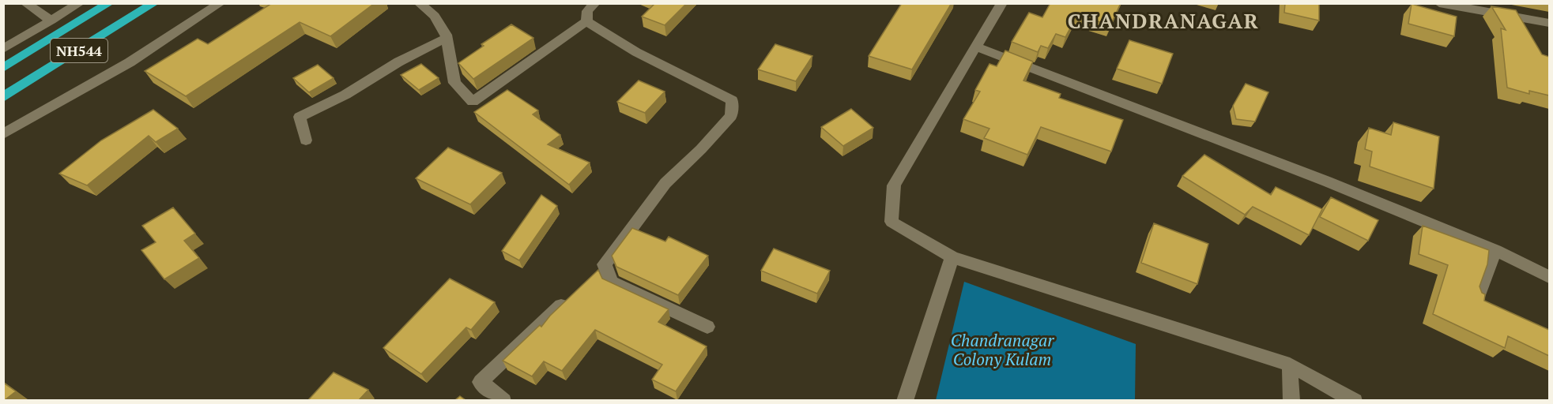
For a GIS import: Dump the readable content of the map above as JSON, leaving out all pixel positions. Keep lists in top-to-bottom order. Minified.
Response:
{"streets":{"highway":["NH544"]},"districts":["CHANDRANAGAR"],"water":["Chandranagar Colony Kulam"]}
